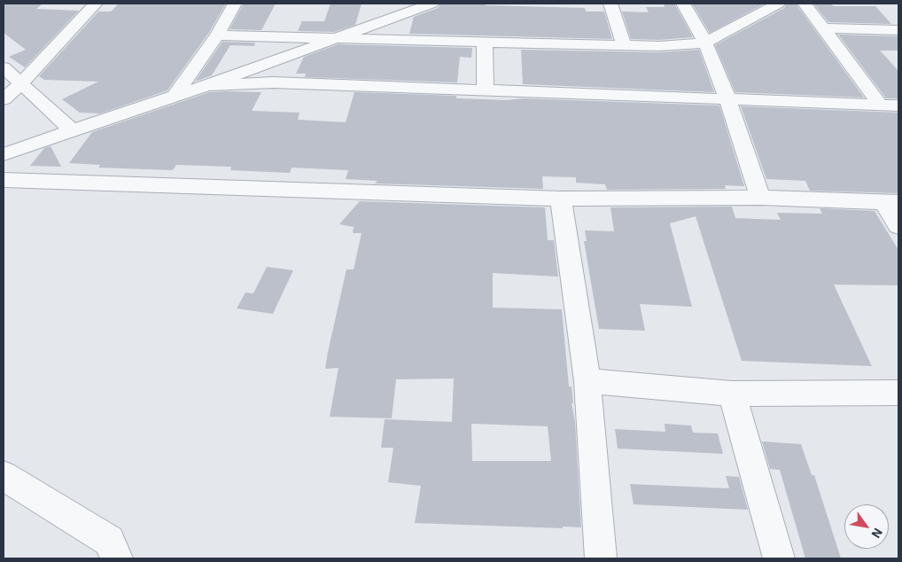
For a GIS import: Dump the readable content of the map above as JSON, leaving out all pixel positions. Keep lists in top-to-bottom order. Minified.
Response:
{"north":"bottom right"}
